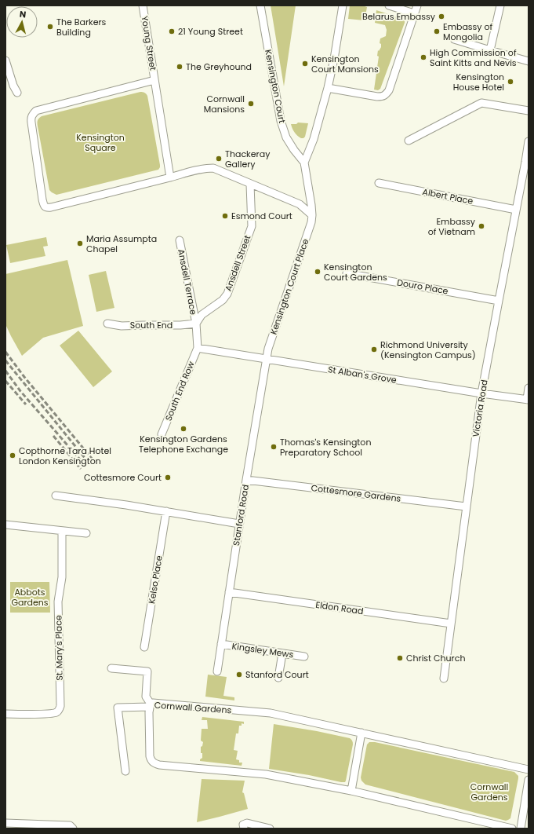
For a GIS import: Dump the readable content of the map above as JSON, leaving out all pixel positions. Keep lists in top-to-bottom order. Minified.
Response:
{"streets":{"street":["Young Street","Kensington Court","Albert Place","Ansdell Street","Ansdell Terrace","Kensington Court Place","Douro Place","South End","St Alban's Grove","South End Row","Victoria Road","Cottesmore Gardens","Stanford Road","Kelso Place","Eldon Road","St. Mary's Place","Kingsley Mews","Cornwall Gardens"]},"crossings":[["Kensington Court","Kensington Court Place"],["Albert Place","Victoria Road"],["Ansdell Street","Ansdell Terrace"],["Ansdell Street","South End"],["Ansdell Terrace","South End"],["Kensington Court Place","St Alban's Grove"],["Kensington Court Place","Stanford Road"],["Douro Place","Victoria Road"],["St Alban's Grove","South End Row"],["St Alban's Grove","Victoria Road"],["St Alban's Grove","Stanford Road"],["Victoria Road","Cottesmore Gardens"],["Victoria Road","Eldon Road"],["Cottesmore Gardens","Stanford Road"],["Stanford Road","Eldon Road"],["Stanford Road","Kingsley Mews"]],"parks":["Kensington Square","Abbots Gardens","Cornwall Gardens"],"places":["Belarus Embassy","The Barkers Building","21 Young Street","Embassy of Mongolia","High Commission of Saint Kitts and Nevis","Kensington Court Mansions","The Greyhound","Kensington House Hotel","Cornwall Mansions","Thackeray Gallery","Esmond Court","Embassy of Vietnam","Maria Assumpta Chapel","Kensington Court Gardens","Richmond University (Kensington Campus)","Kensington Gardens Telephone Exchange","Thomas's Kensington Preparatory School","Copthorne Tara Hotel London Kensington","Cottesmore Court","Christ Church","Stanford Court"],"north":"top"}
